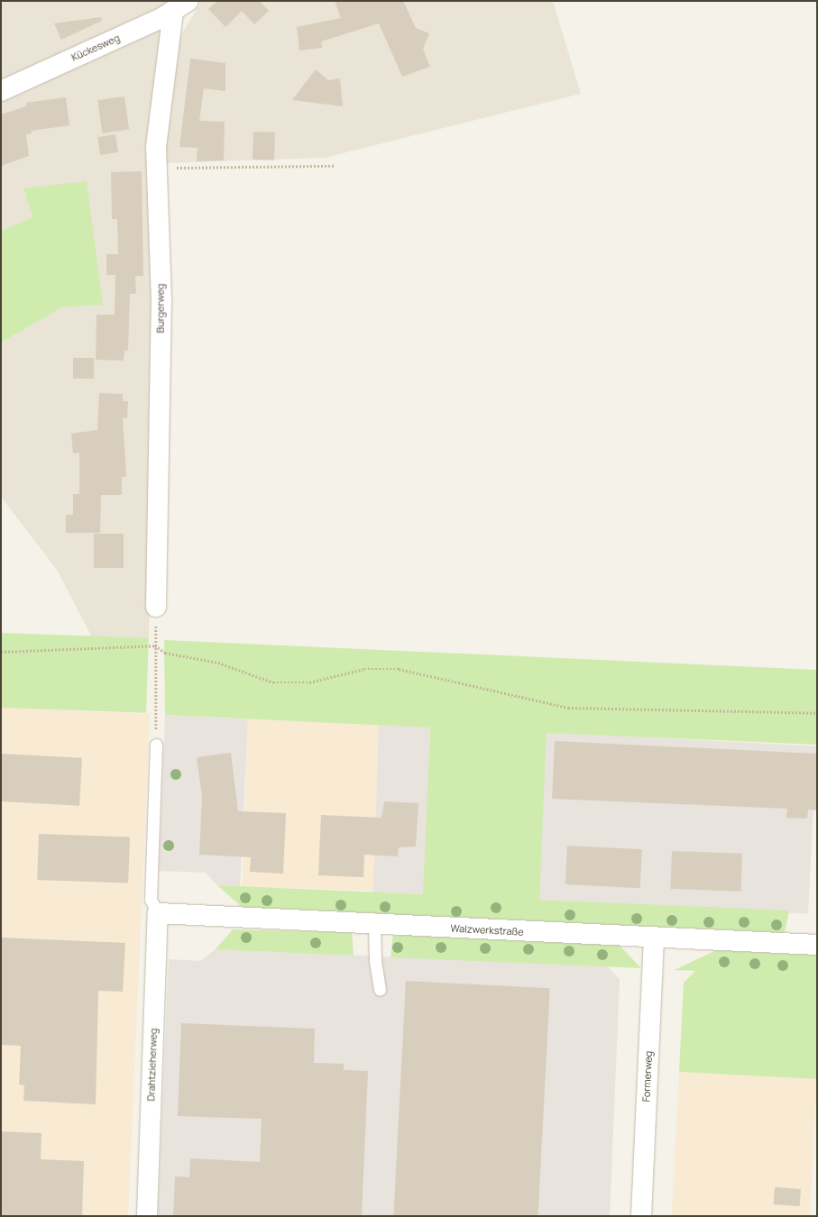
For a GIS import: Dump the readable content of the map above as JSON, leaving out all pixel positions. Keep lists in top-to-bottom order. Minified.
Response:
{"streets":{"street":["Kückesweg","Burgerweg","Walzwerkstraße","Drahtzieherweg","Formerweg"]},"crossings":[["Kückesweg","Burgerweg"],["Walzwerkstraße","Drahtzieherweg"],["Walzwerkstraße","Formerweg"]]}
